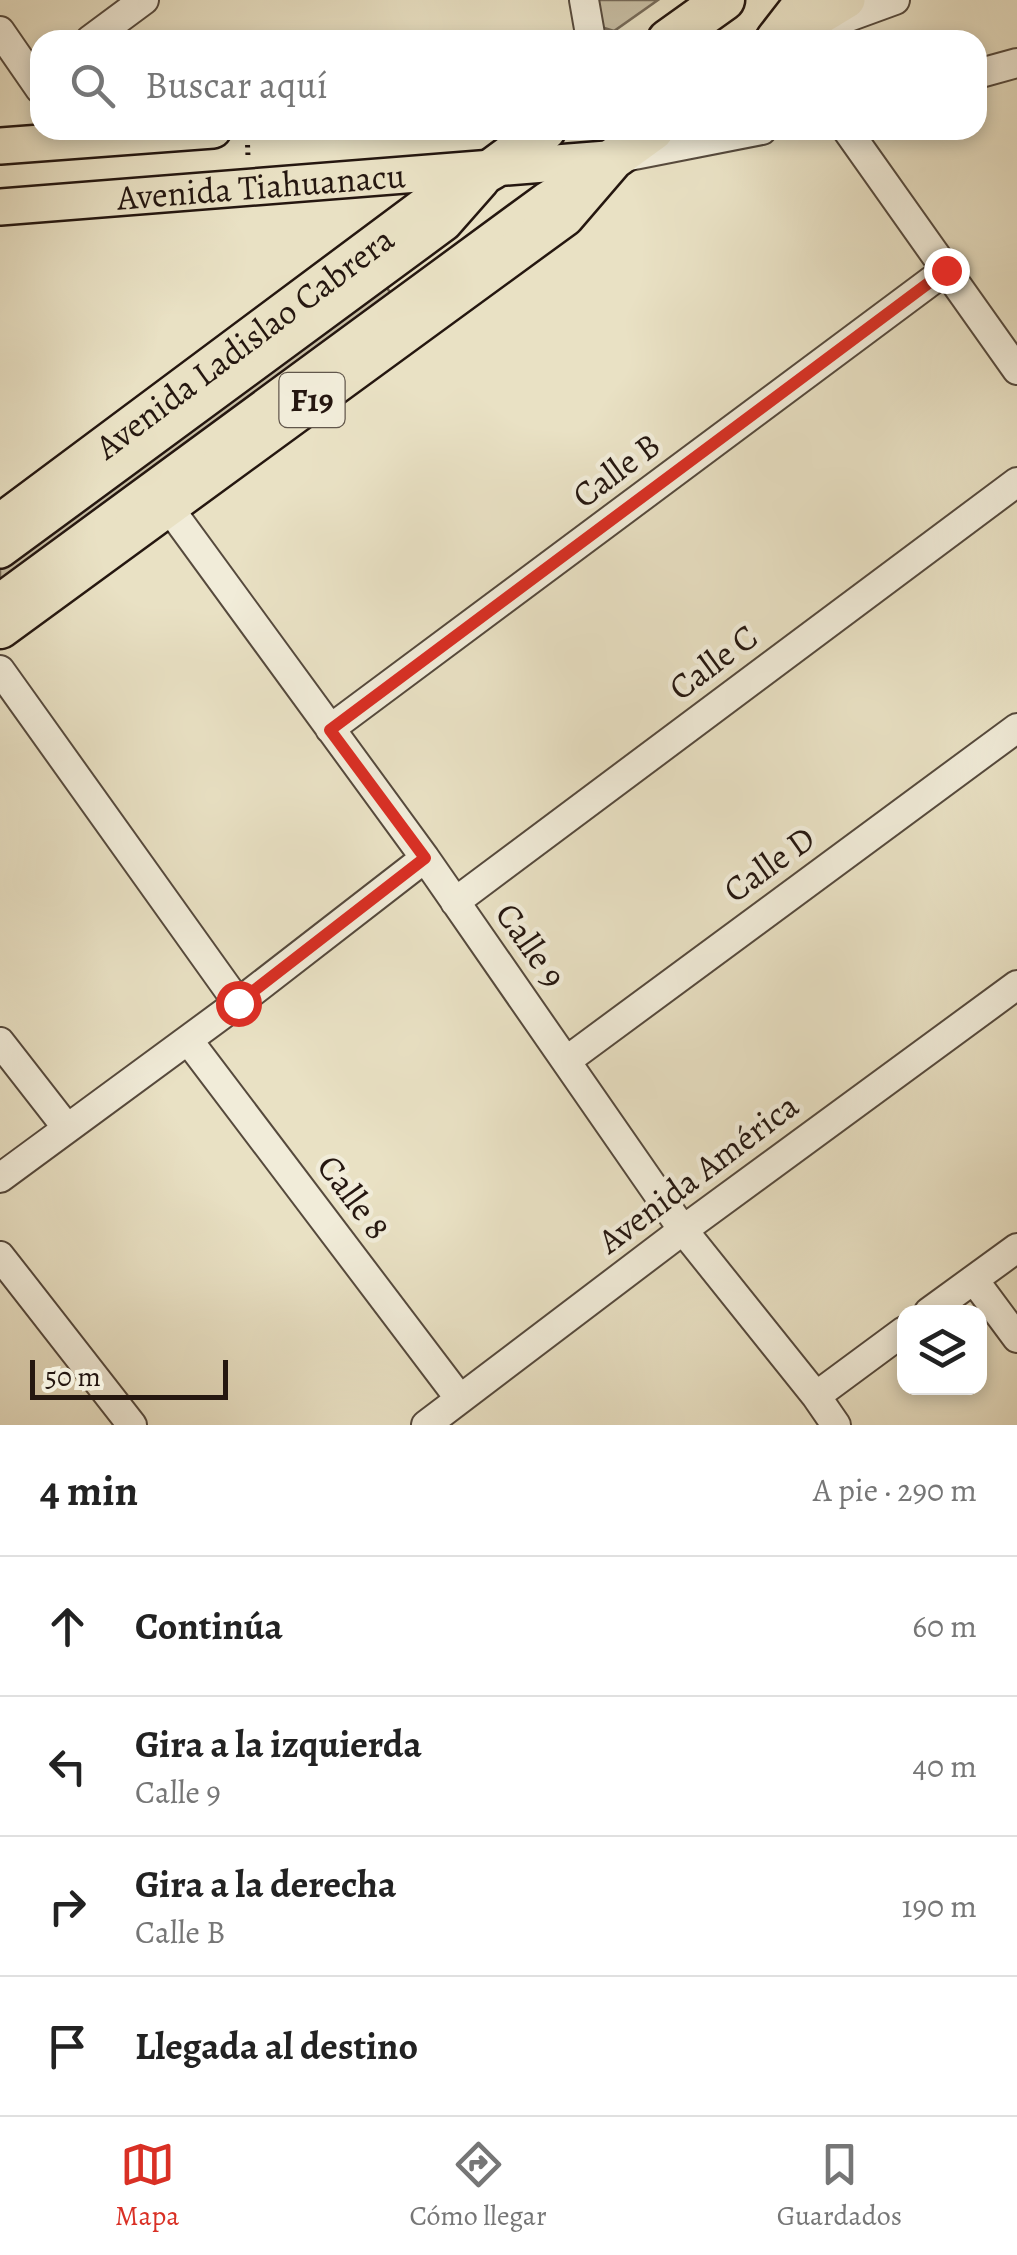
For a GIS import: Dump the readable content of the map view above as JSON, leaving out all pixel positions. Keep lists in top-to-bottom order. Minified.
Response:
{"streets":{"highway":["Avenida Ladislao Cabrera","F19"],"main road":["Avenida Tiahuanacu"],"street":["Calle B","Calle C","Calle D","Calle 9","Avenida América","Calle 8"]},"crossings":[["Avenida Tiahuanacu","Avenida Ladislao Cabrera"],["Avenida Ladislao Cabrera","Calle 9"],["Calle B","Calle 9"],["Calle C","Calle 9"],["Calle D","Calle 9"],["Calle 9","Avenida América"],["Avenida América","Calle 8"]],"scale_bar":"50 m","page":{"search":"Buscar aquí","scale":"50 m","heading":["4 min","A pie · 290 m"],"list":[["Continúa","60 m"],["Gira a la izquierda","Calle 9","40 m"],["Gira a la derecha","Calle B","190 m"],"Llegada al destino"],"nav":["Mapa","Cómo llegar","Guardados"]}}
